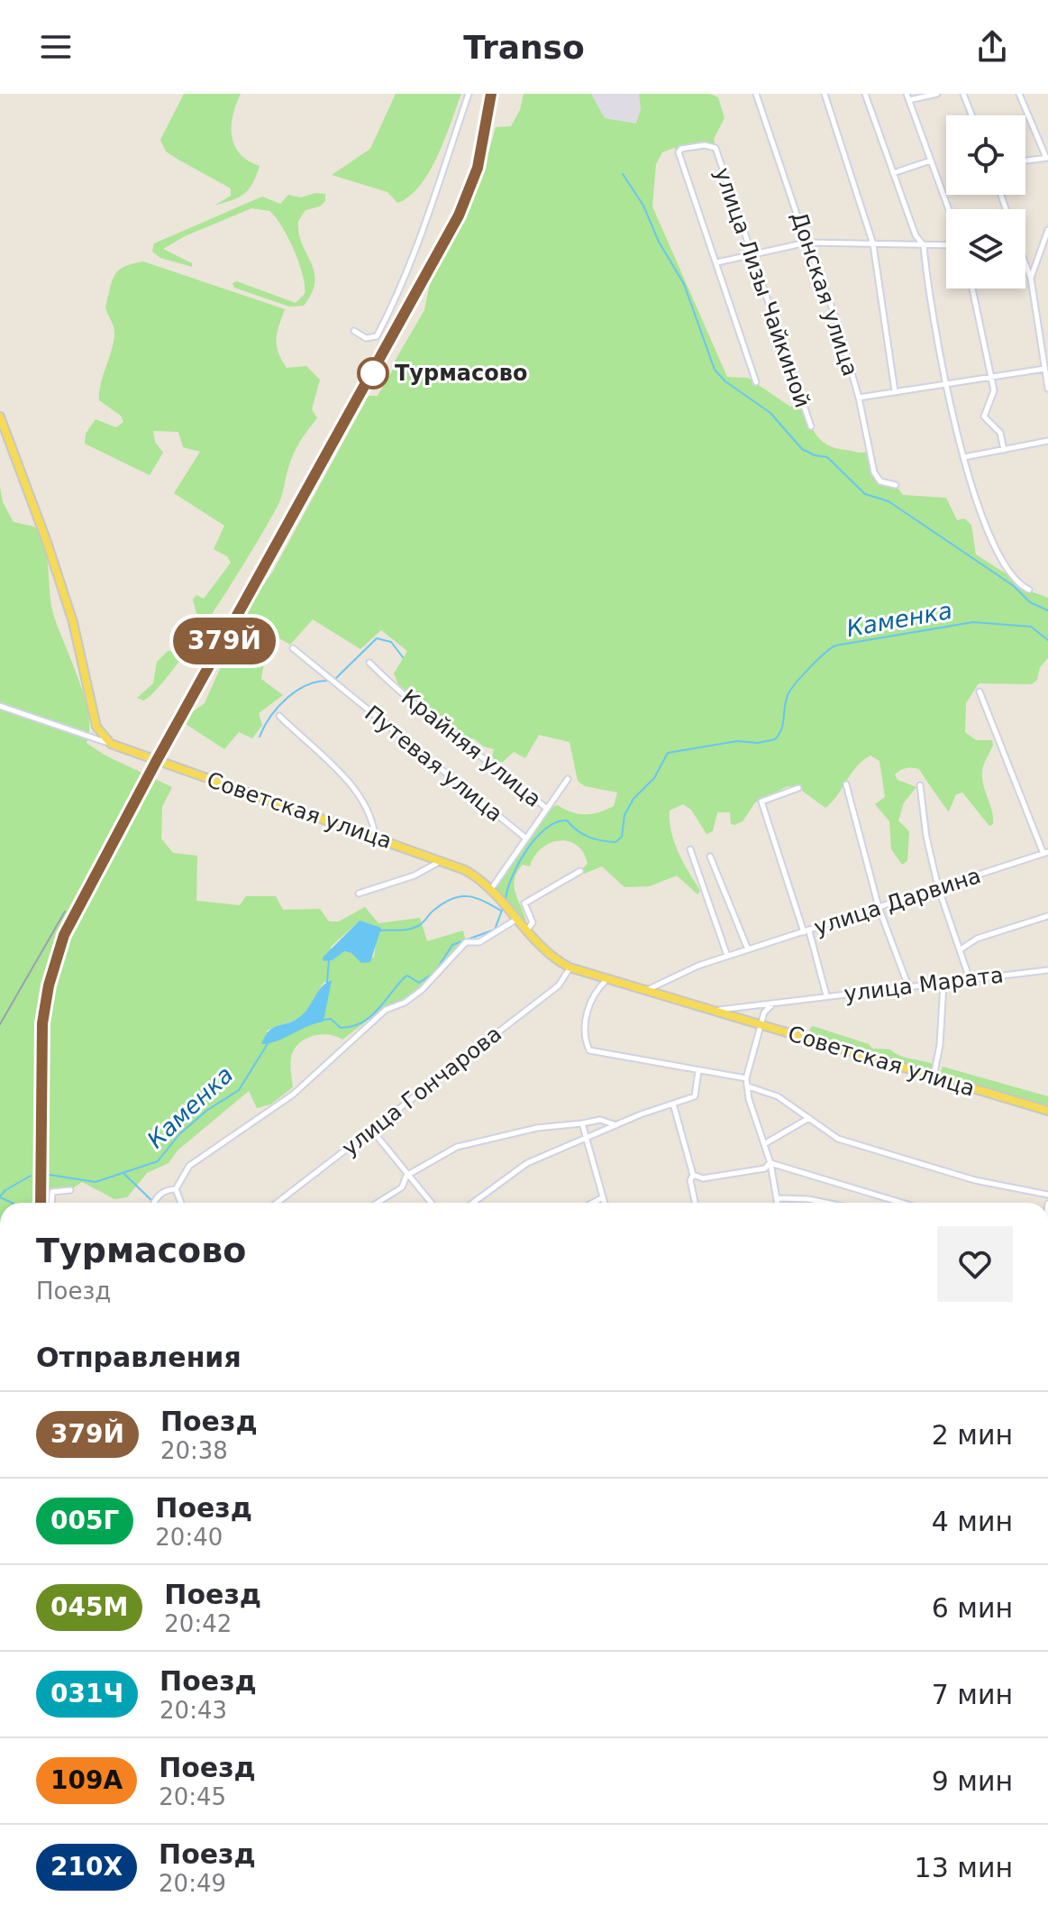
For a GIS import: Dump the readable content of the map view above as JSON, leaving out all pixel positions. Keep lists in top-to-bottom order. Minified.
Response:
{"streets":{"main road":["Советская улица"],"street":["улица Лизы Чайкиной","Донская улица","Крайняя улица","Путевая улица","улица Дарвина","улица Марата","улица Гончарова"]},"crossings":[["Советская улица","улица Дарвина"],["Советская улица","улица Марата"],["Советская улица","улица Гончарова"]],"water":["Каменка"],"places":["Турмасово"],"page":{"header":"Transo","on_map":"379Й","heading":[["Турмасово","Поезд"],"Отправления"],"list":[{"mark":"379Й","name":"Поезд","note":"20:38","value":"2 мин"},{"mark":"005Г","name":"Поезд","note":"20:40","value":"4 мин"},{"mark":"045М","name":"Поезд","note":"20:42","value":"6 мин"},{"mark":"031Ч","name":"Поезд","note":"20:43","value":"7 мин"},{"mark":"109А","name":"Поезд","note":"20:45","value":"9 мин"},{"mark":"210Х","name":"Поезд","note":"20:49","value":"13 мин"}]}}
